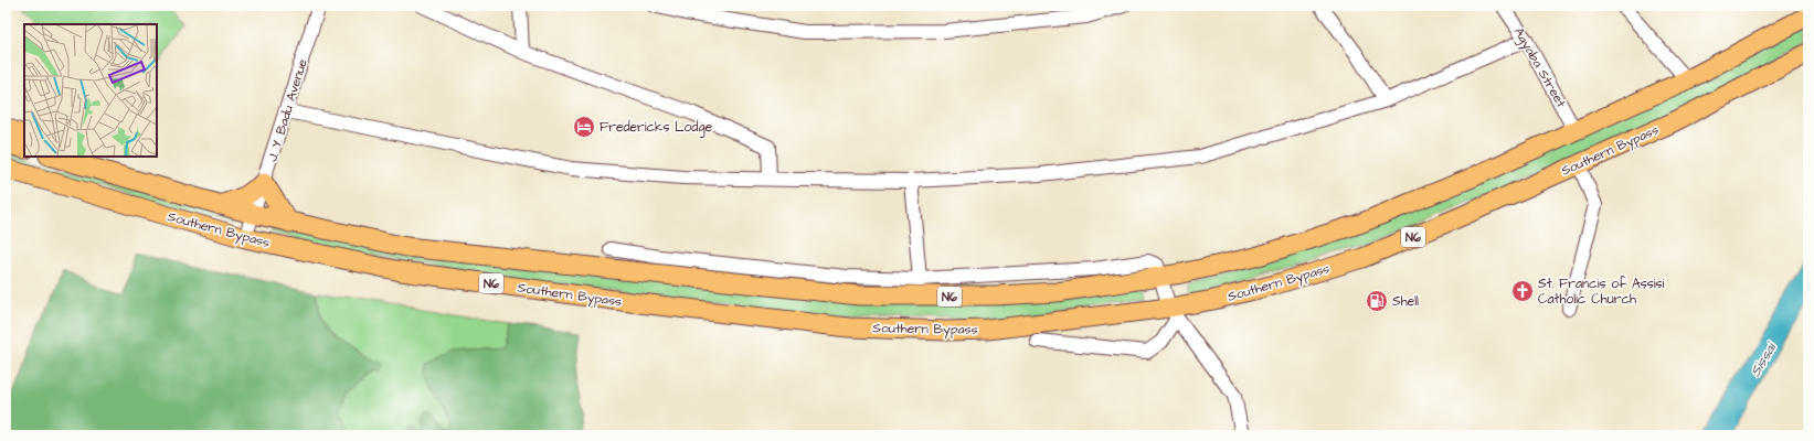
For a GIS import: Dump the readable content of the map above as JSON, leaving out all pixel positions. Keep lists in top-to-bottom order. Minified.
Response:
{"streets":{"highway":["Southern Bypass","N6"],"street":["Agyaba Street","J. Y. Badu Avenue"]},"crossings":[["Agyaba Street","Southern Bypass"],["J. Y. Badu Avenue","Southern Bypass"]],"water":["Sissai"],"places":{"hotel":["Fredericks Lodge"],"church":["St. Francis of Assisi Catholic Church"],"fuel station":["Shell"]}}
